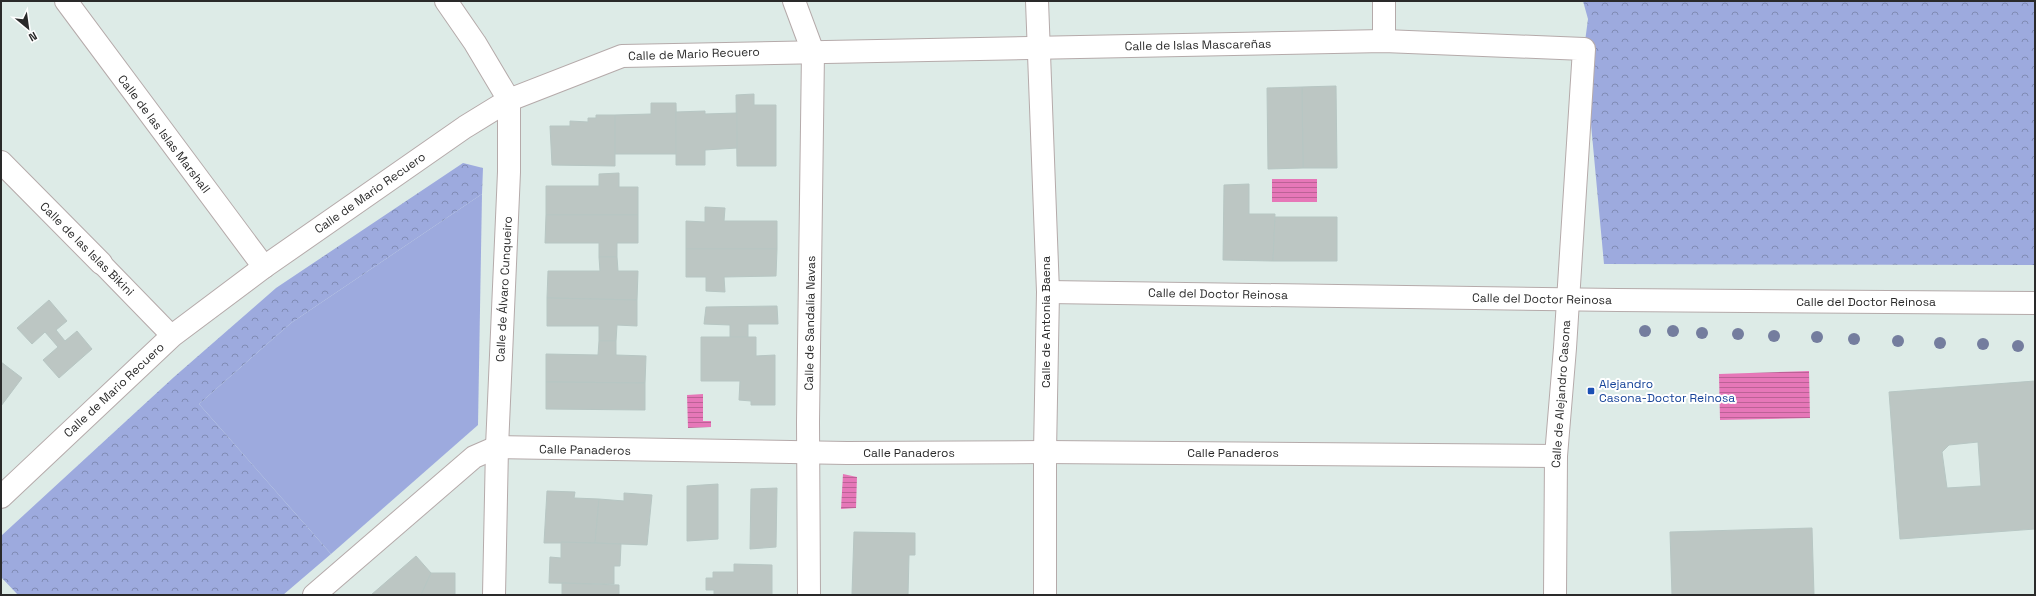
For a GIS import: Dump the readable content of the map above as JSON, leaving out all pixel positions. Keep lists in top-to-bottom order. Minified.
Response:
{"streets":{"street":["Calle de Islas Mascareñas","Calle de Mario Recuero","Calle de las Islas Marshall","Calle de las Islas Bikini","Calle de Álvaro Cunqueiro","Calle del Doctor Reinosa","Calle de Antonia Baena","Calle de Sandalia Navas","Calle de Alejandro Casona","Calle Panaderos"]},"crossings":[["Calle de Islas Mascareñas","Calle de Mario Recuero"],["Calle de Islas Mascareñas","Calle de Antonia Baena"],["Calle de Islas Mascareñas","Calle de Sandalia Navas"],["Calle de Islas Mascareñas","Calle de Alejandro Casona"],["Calle de Mario Recuero","Calle de las Islas Marshall"],["Calle de Mario Recuero","Calle de las Islas Bikini"],["Calle de Mario Recuero","Calle de Álvaro Cunqueiro"],["Calle de Mario Recuero","Calle de Sandalia Navas"],["Calle de Álvaro Cunqueiro","Calle Panaderos"],["Calle del Doctor Reinosa","Calle de Antonia Baena"],["Calle del Doctor Reinosa","Calle de Alejandro Casona"],["Calle de Antonia Baena","Calle Panaderos"],["Calle de Sandalia Navas","Calle Panaderos"],["Calle de Alejandro Casona","Calle Panaderos"]],"places":{"transit":["Alejandro Casona-Doctor Reinosa"]},"north":"bottom right"}
